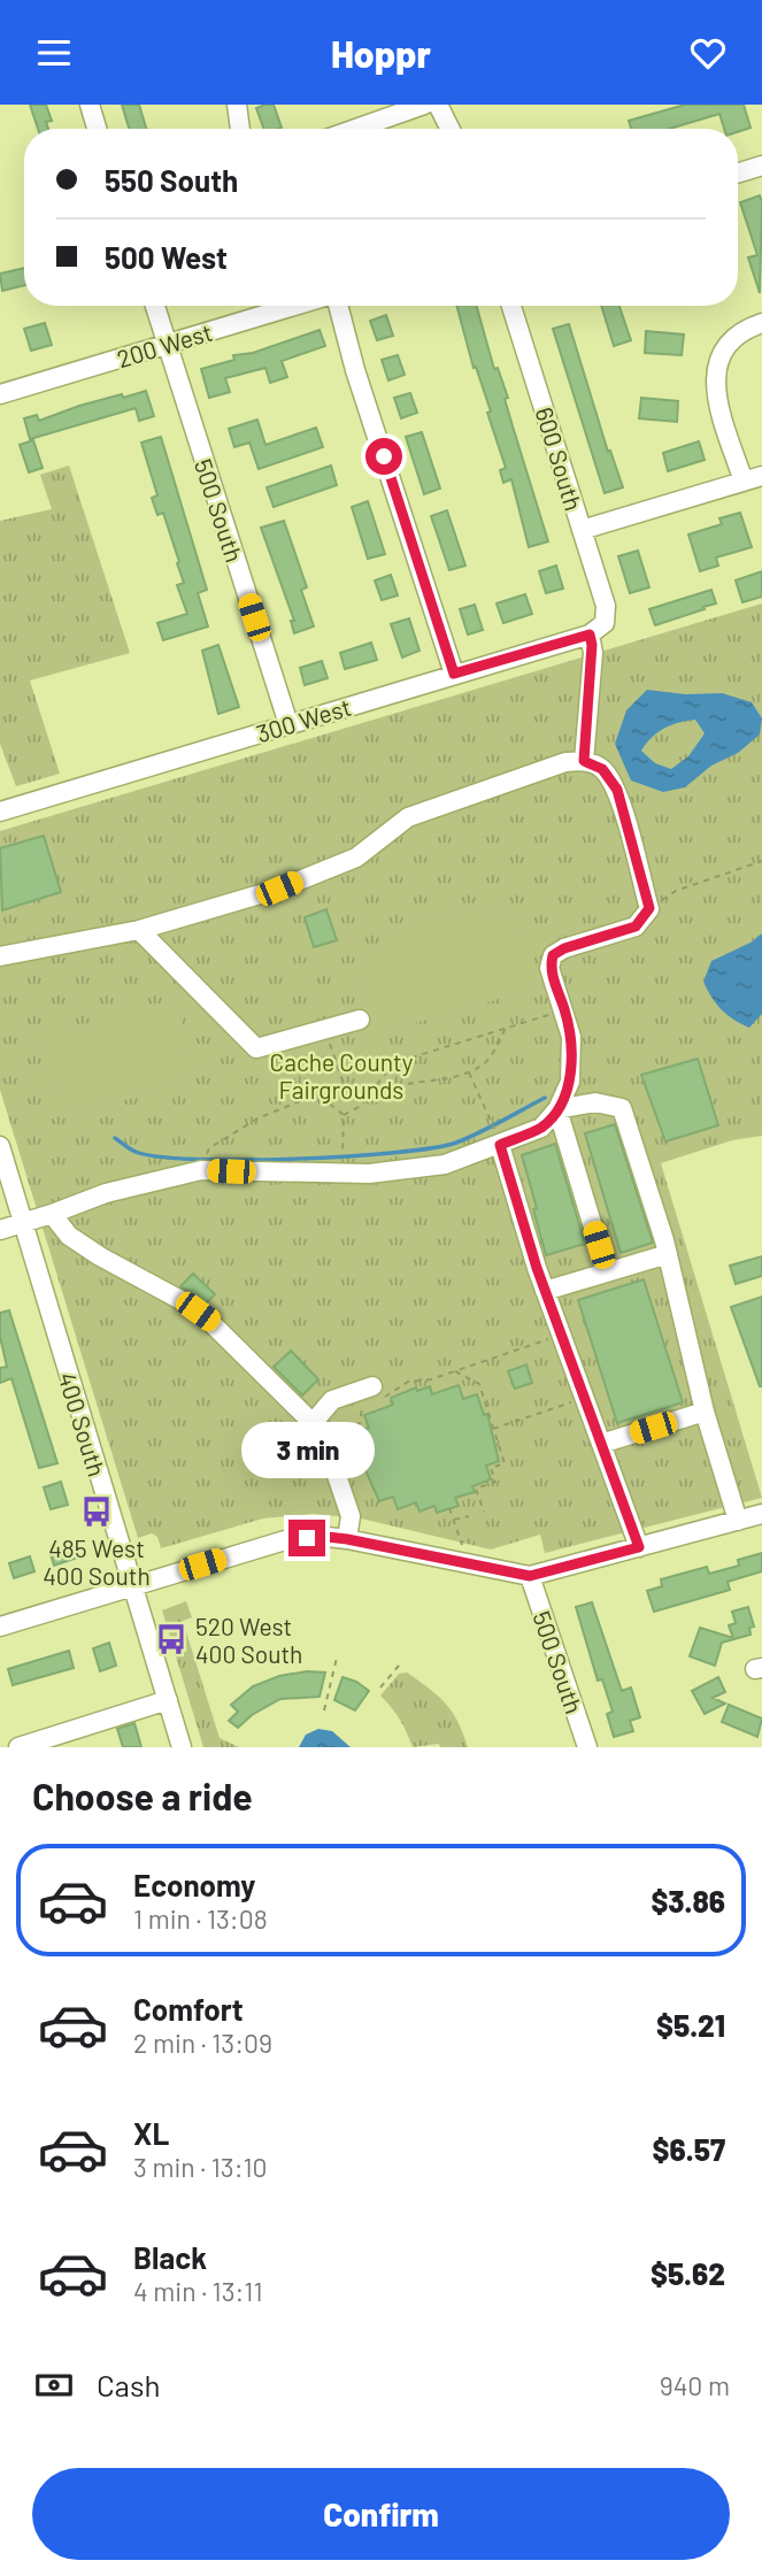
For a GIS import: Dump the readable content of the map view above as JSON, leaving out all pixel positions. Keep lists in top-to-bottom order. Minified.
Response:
{"streets":{"street":["200 West","600 South","500 South","300 West","400 South"]},"crossings":[["200 West","500 South"],["600 South","300 West"],["500 South","300 West"]],"parks":["Cache County Fairgrounds"],"places":{"bus stop":["485 West 400 South","520 West 400 South"]},"page":{"header":"Hoppr","banner":["550 South","500 West"],"bubble":"3 min","heading":"Choose a ride","list":[{"name":"Economy","note":"1 min · 13:08","value":"$3.86"},{"name":"Comfort","note":"2 min · 13:09","value":"$5.21"},{"name":"XL","note":"3 min · 13:10","value":"$6.57"},{"name":"Black","note":"4 min · 13:11","value":"$5.62"}],"pay":["Cash","940 m"],"buttons":"Confirm"}}
